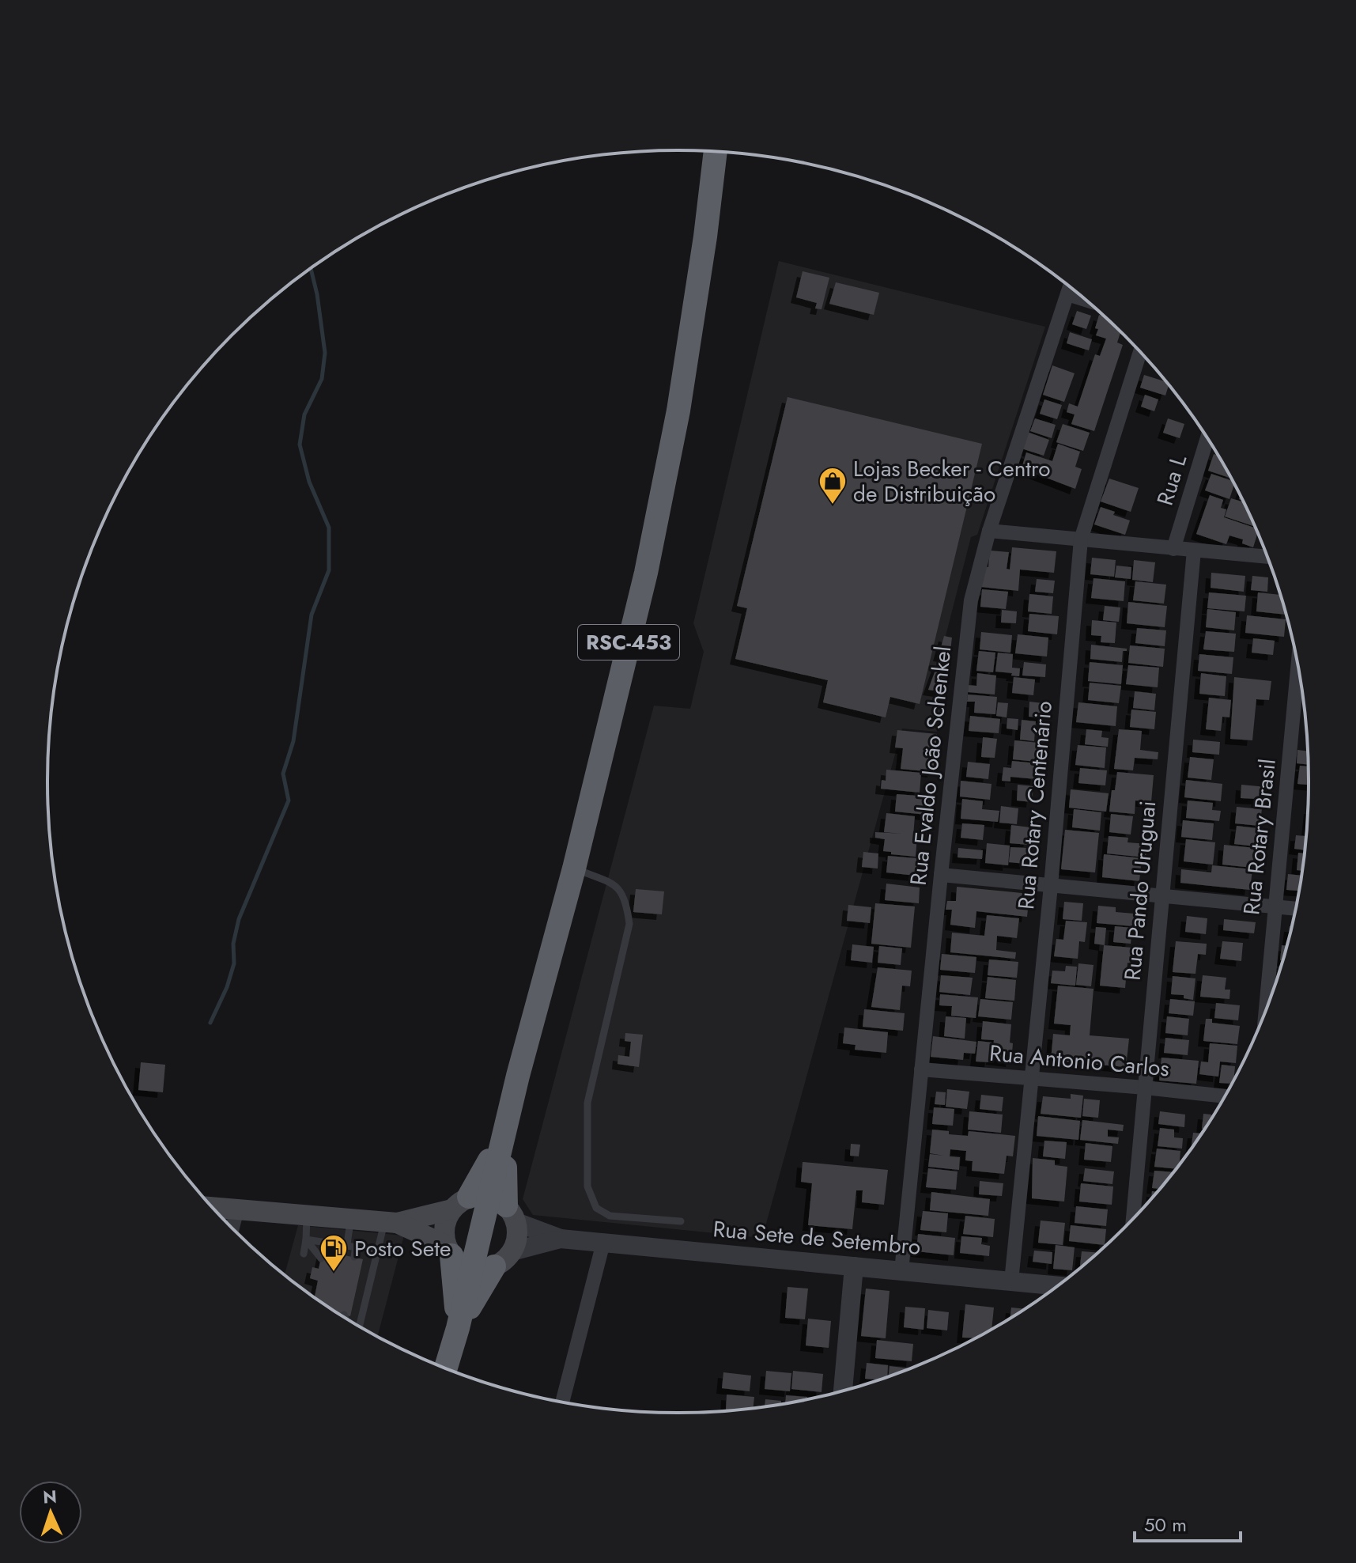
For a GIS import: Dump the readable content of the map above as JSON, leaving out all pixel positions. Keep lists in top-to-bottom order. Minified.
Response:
{"streets":{"highway":["RSC-453"],"street":["Rua L","Rua Evaldo João Schenkel","Rua Rotary Centenário","Rua Rotary Brasil","Rua Pando Uruguai","Rua Antonio Carlos","Rua Sete de Setembro"]},"crossings":[["RSC-453","Rua Sete de Setembro"],["Rua Evaldo João Schenkel","Rua Antonio Carlos"],["Rua Evaldo João Schenkel","Rua Sete de Setembro"],["Rua Rotary Centenário","Rua Antonio Carlos"],["Rua Rotary Centenário","Rua Sete de Setembro"],["Rua Pando Uruguai","Rua Antonio Carlos"]],"places":{"shop":["Lojas Becker - Centro de Distribuição"],"fuel station":["Posto Sete"]},"scale_bar":"50 m","north":"top"}
